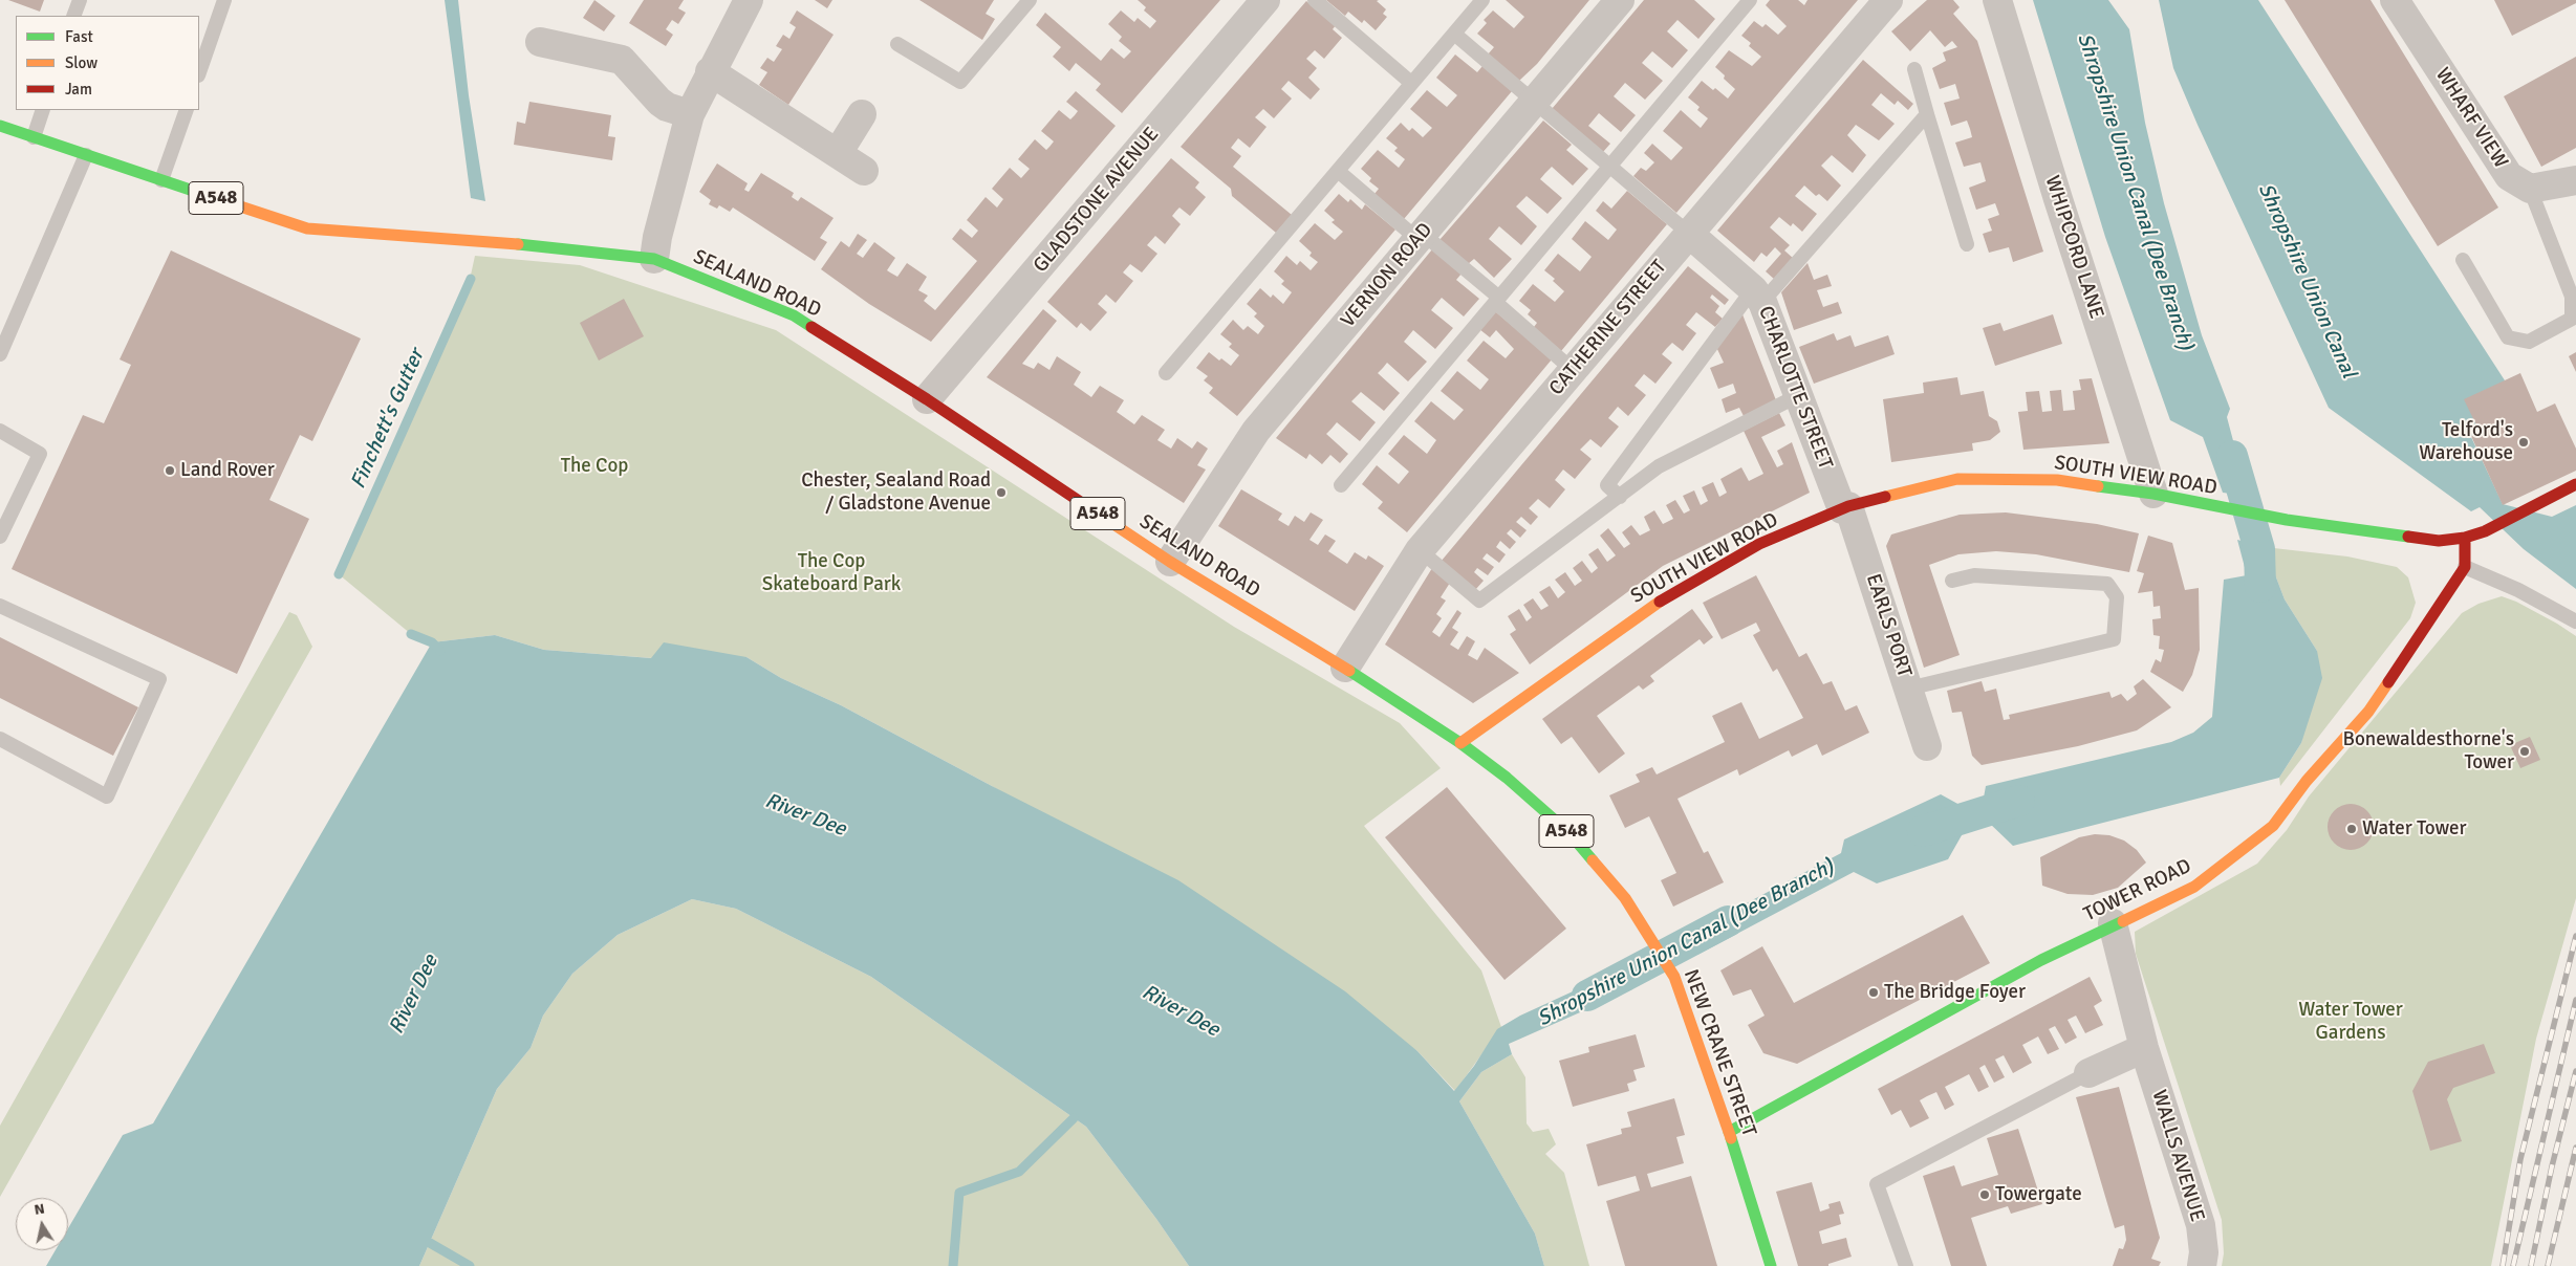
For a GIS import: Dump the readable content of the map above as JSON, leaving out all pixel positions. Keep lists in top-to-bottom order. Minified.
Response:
{"streets":{"main road":["A548","SEALAND ROAD","SOUTH VIEW ROAD","TOWER ROAD","NEW CRANE STREET"],"street":["WHARF VIEW","GLADSTONE AVENUE","WHIPCORD LANE","VERNON ROAD","CATHERINE STREET","CHARLOTTE STREET","EARLS PORT","WALLS AVENUE"]},"crossings":[["GLADSTONE AVENUE","SEALAND ROAD"],["WHIPCORD LANE","SOUTH VIEW ROAD"],["VERNON ROAD","SEALAND ROAD"],["SEALAND ROAD","CATHERINE STREET"],["SEALAND ROAD","SOUTH VIEW ROAD"],["SEALAND ROAD","NEW CRANE STREET"],["CATHERINE STREET","CHARLOTTE STREET"],["CHARLOTTE STREET","SOUTH VIEW ROAD"],["CHARLOTTE STREET","EARLS PORT"],["SOUTH VIEW ROAD","EARLS PORT"],["SOUTH VIEW ROAD","NEW CRANE STREET"],["TOWER ROAD","NEW CRANE STREET"],["TOWER ROAD","WALLS AVENUE"]],"water":["Shropshire Union Canal (Dee Branch)","Shropshire Union Canal","Finchett's Gutter","River Dee"],"parks":["The Cop","The Cop Skateboard Park","Water Tower Gardens"],"places":["Telford's Warehouse","Land Rover","Chester, Sealand Road / Gladstone Avenue","Bonewaldesthorne's Tower","Water Tower","The Bridge Foyer","Towergate"],"legend":["Fast","Slow","Jam"],"north":"top"}
